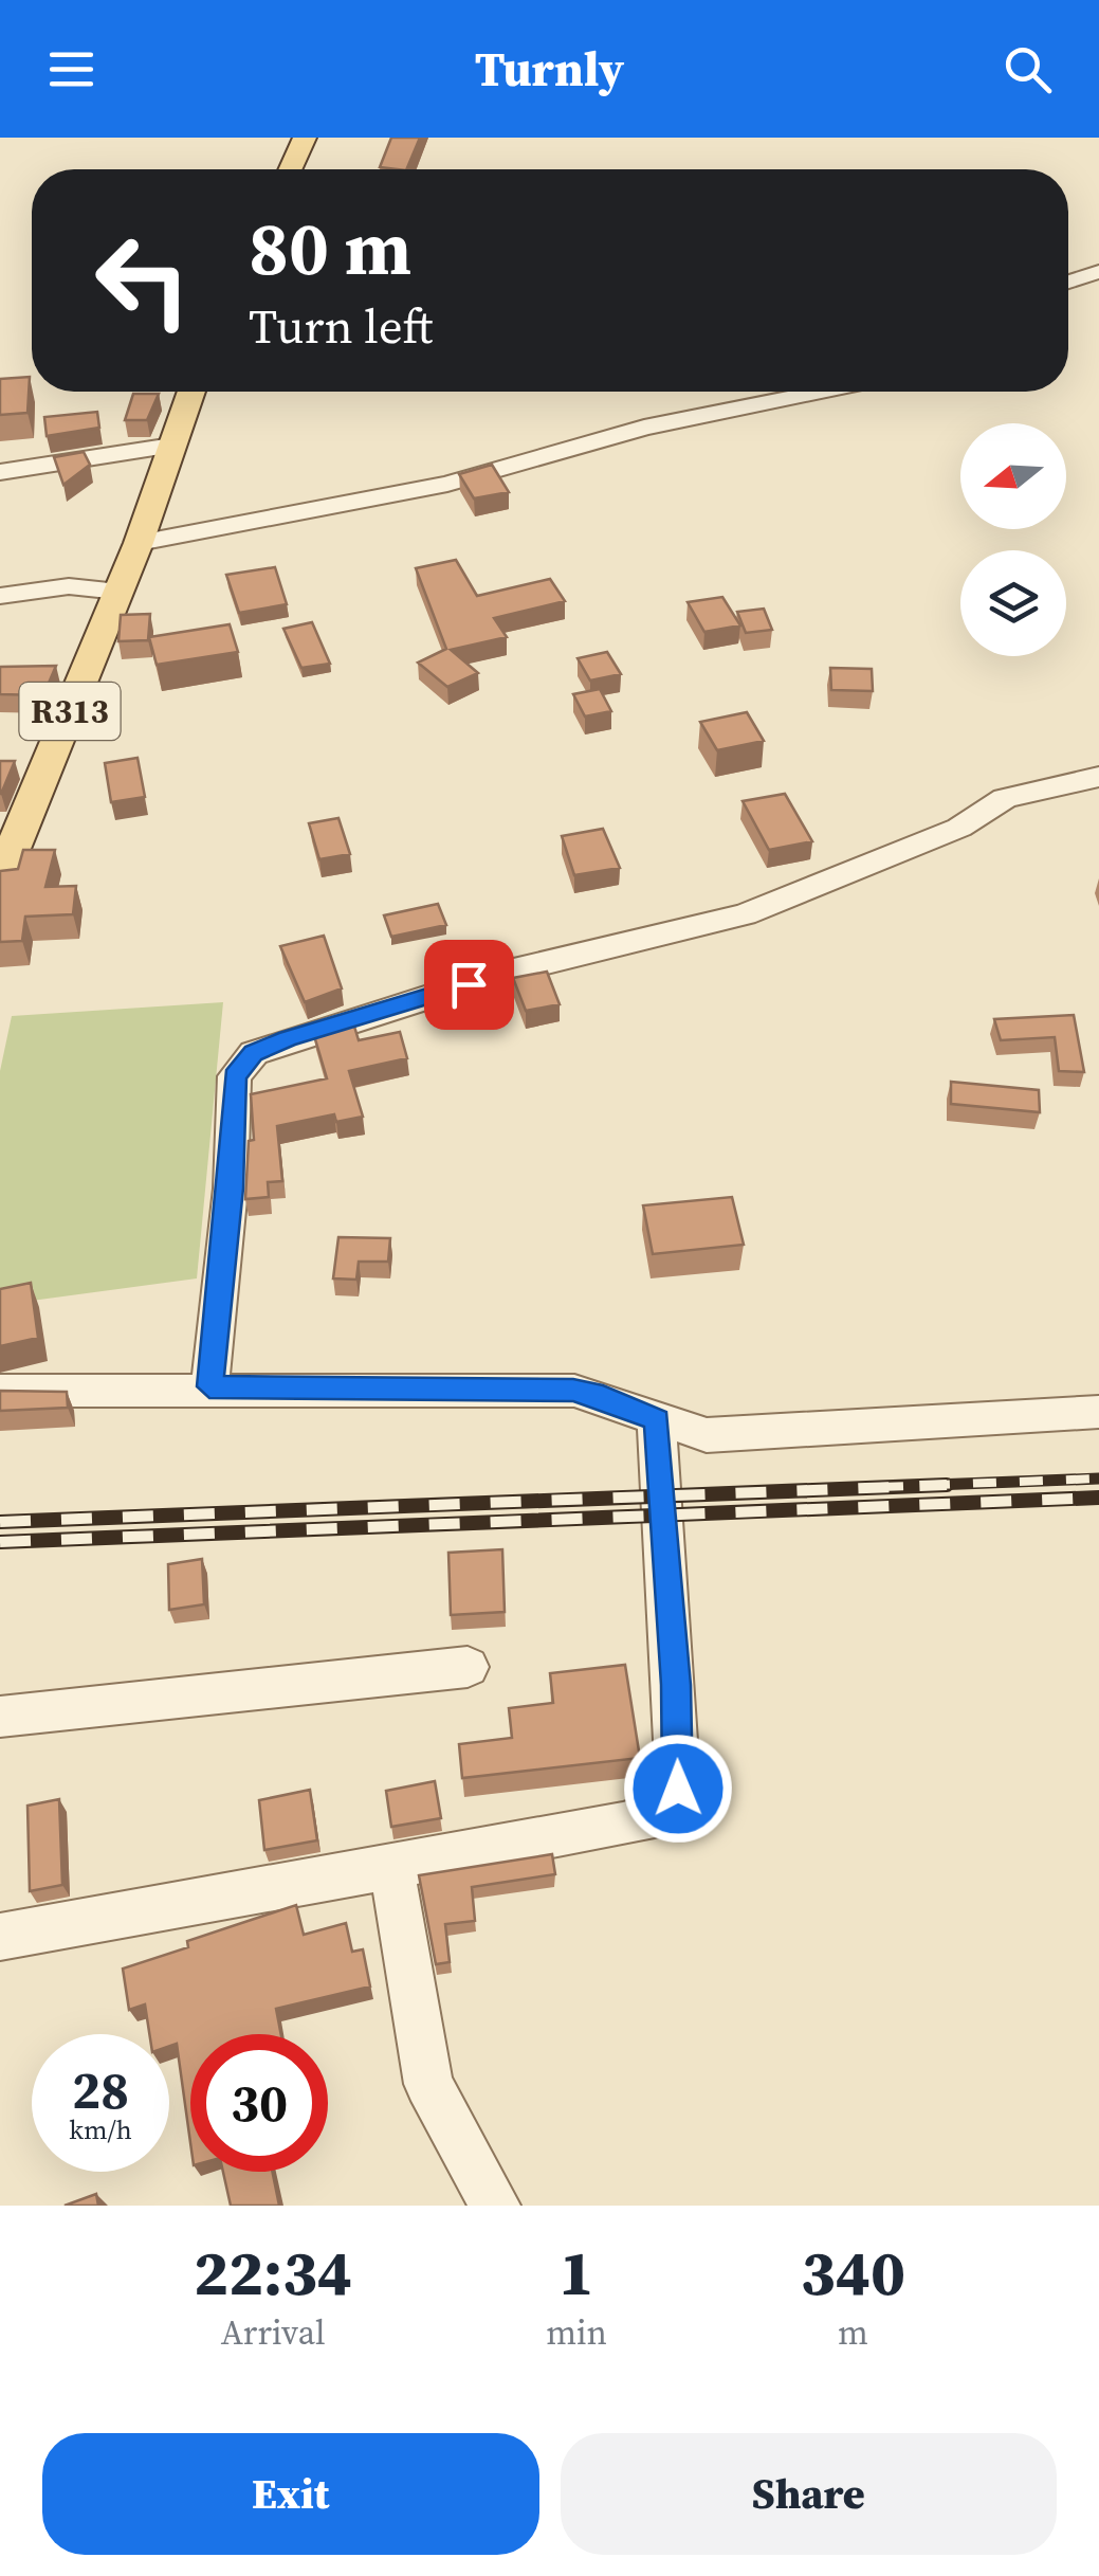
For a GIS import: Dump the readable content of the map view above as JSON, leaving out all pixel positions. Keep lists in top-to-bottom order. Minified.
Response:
{"streets":{"main road":["R313"]},"north":"left","page":{"header":"Turnly","turn":["80 m","Turn left"],"speed":"28 km/h","limit":"30","eta":["22:34","Arrival","1","min","340","m"],"buttons":["Exit","Share"]}}
